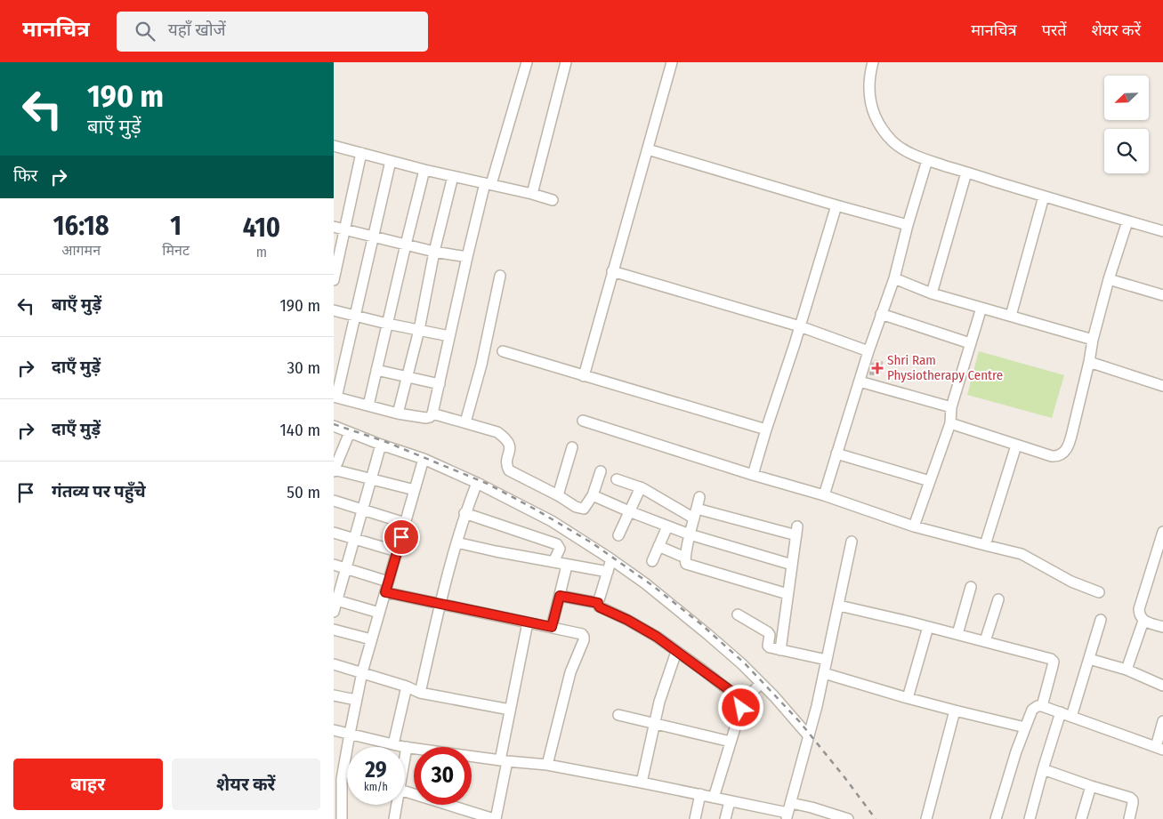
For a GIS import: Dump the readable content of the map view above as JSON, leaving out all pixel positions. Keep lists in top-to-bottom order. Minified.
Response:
{"places":{"health":["Shri Ram Physiotherapy Centre"]},"north":"bottom left","page":{"header":"मानचित्र","search":"यहाँ खोजें","nav":["मानचित्र","परतें","शेयर करें"],"turn":["190 m","बाएँ मुड़ें"],"then":"फिर","eta":["16:18","आगमन","1","मिनट","410","m"],"list":[{"name":"बाएँ मुड़ें","value":"190 m"},{"name":"दाएँ मुड़ें","value":"30 m"},{"name":"दाएँ मुड़ें","value":"140 m"},{"name":"गंतव्य पर पहुँचे","value":"50 m"}],"speed":"29 km/h","limit":"30","buttons":["बाहर","शेयर करें"]}}
